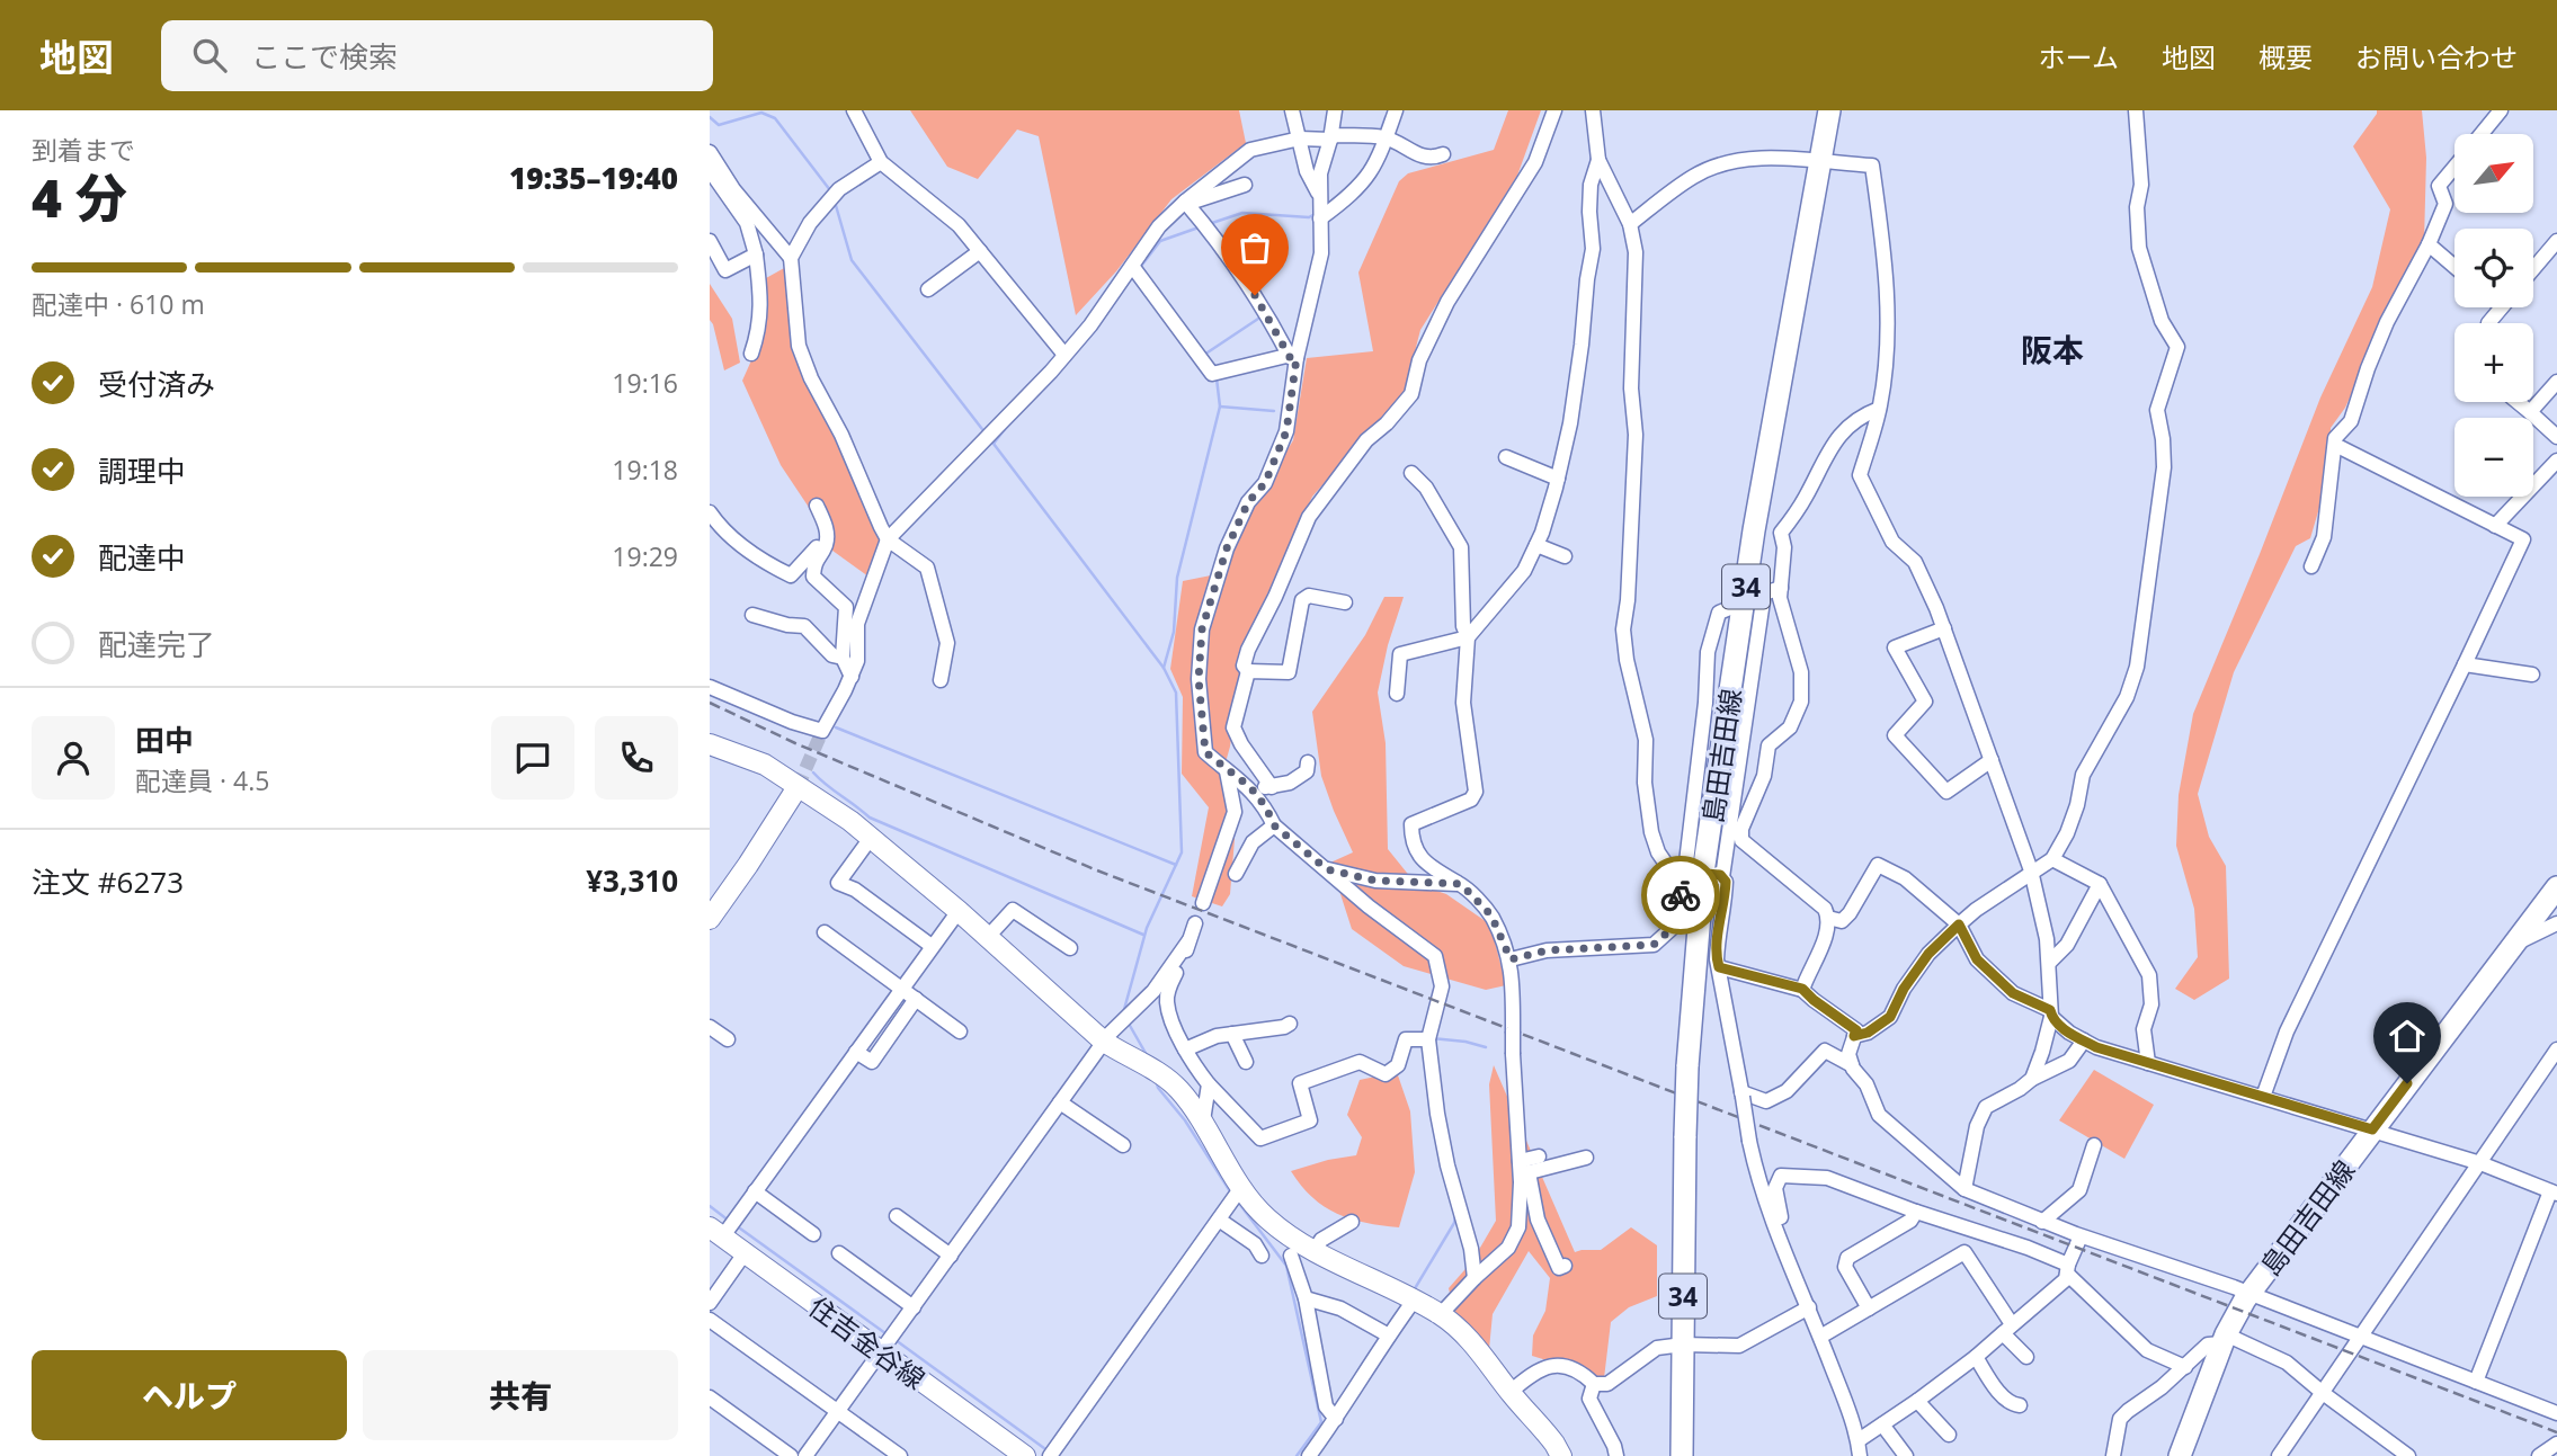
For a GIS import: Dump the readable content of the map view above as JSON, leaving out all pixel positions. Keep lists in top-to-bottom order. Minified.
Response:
{"streets":{"main road":["34","島田吉田線"],"street":["住吉金谷線"]},"districts":["阪本"],"north":"top right","page":{"header":"地図","search":"ここで検索","nav":["ホーム","地図","概要","お問い合わせ"],"heading":["4 分","到着まで","19:35–19:40"],"panel":["田中","配達員 · 4.5","注文 #6273","¥3,310"],"map_buttons":["+","−"],"bar":"配達中 · 610 m","list":[["受付済み","19:16"],["調理中","19:18"],["配達中","19:29"],"配達完了"],"buttons":["ヘルプ","共有"]}}
